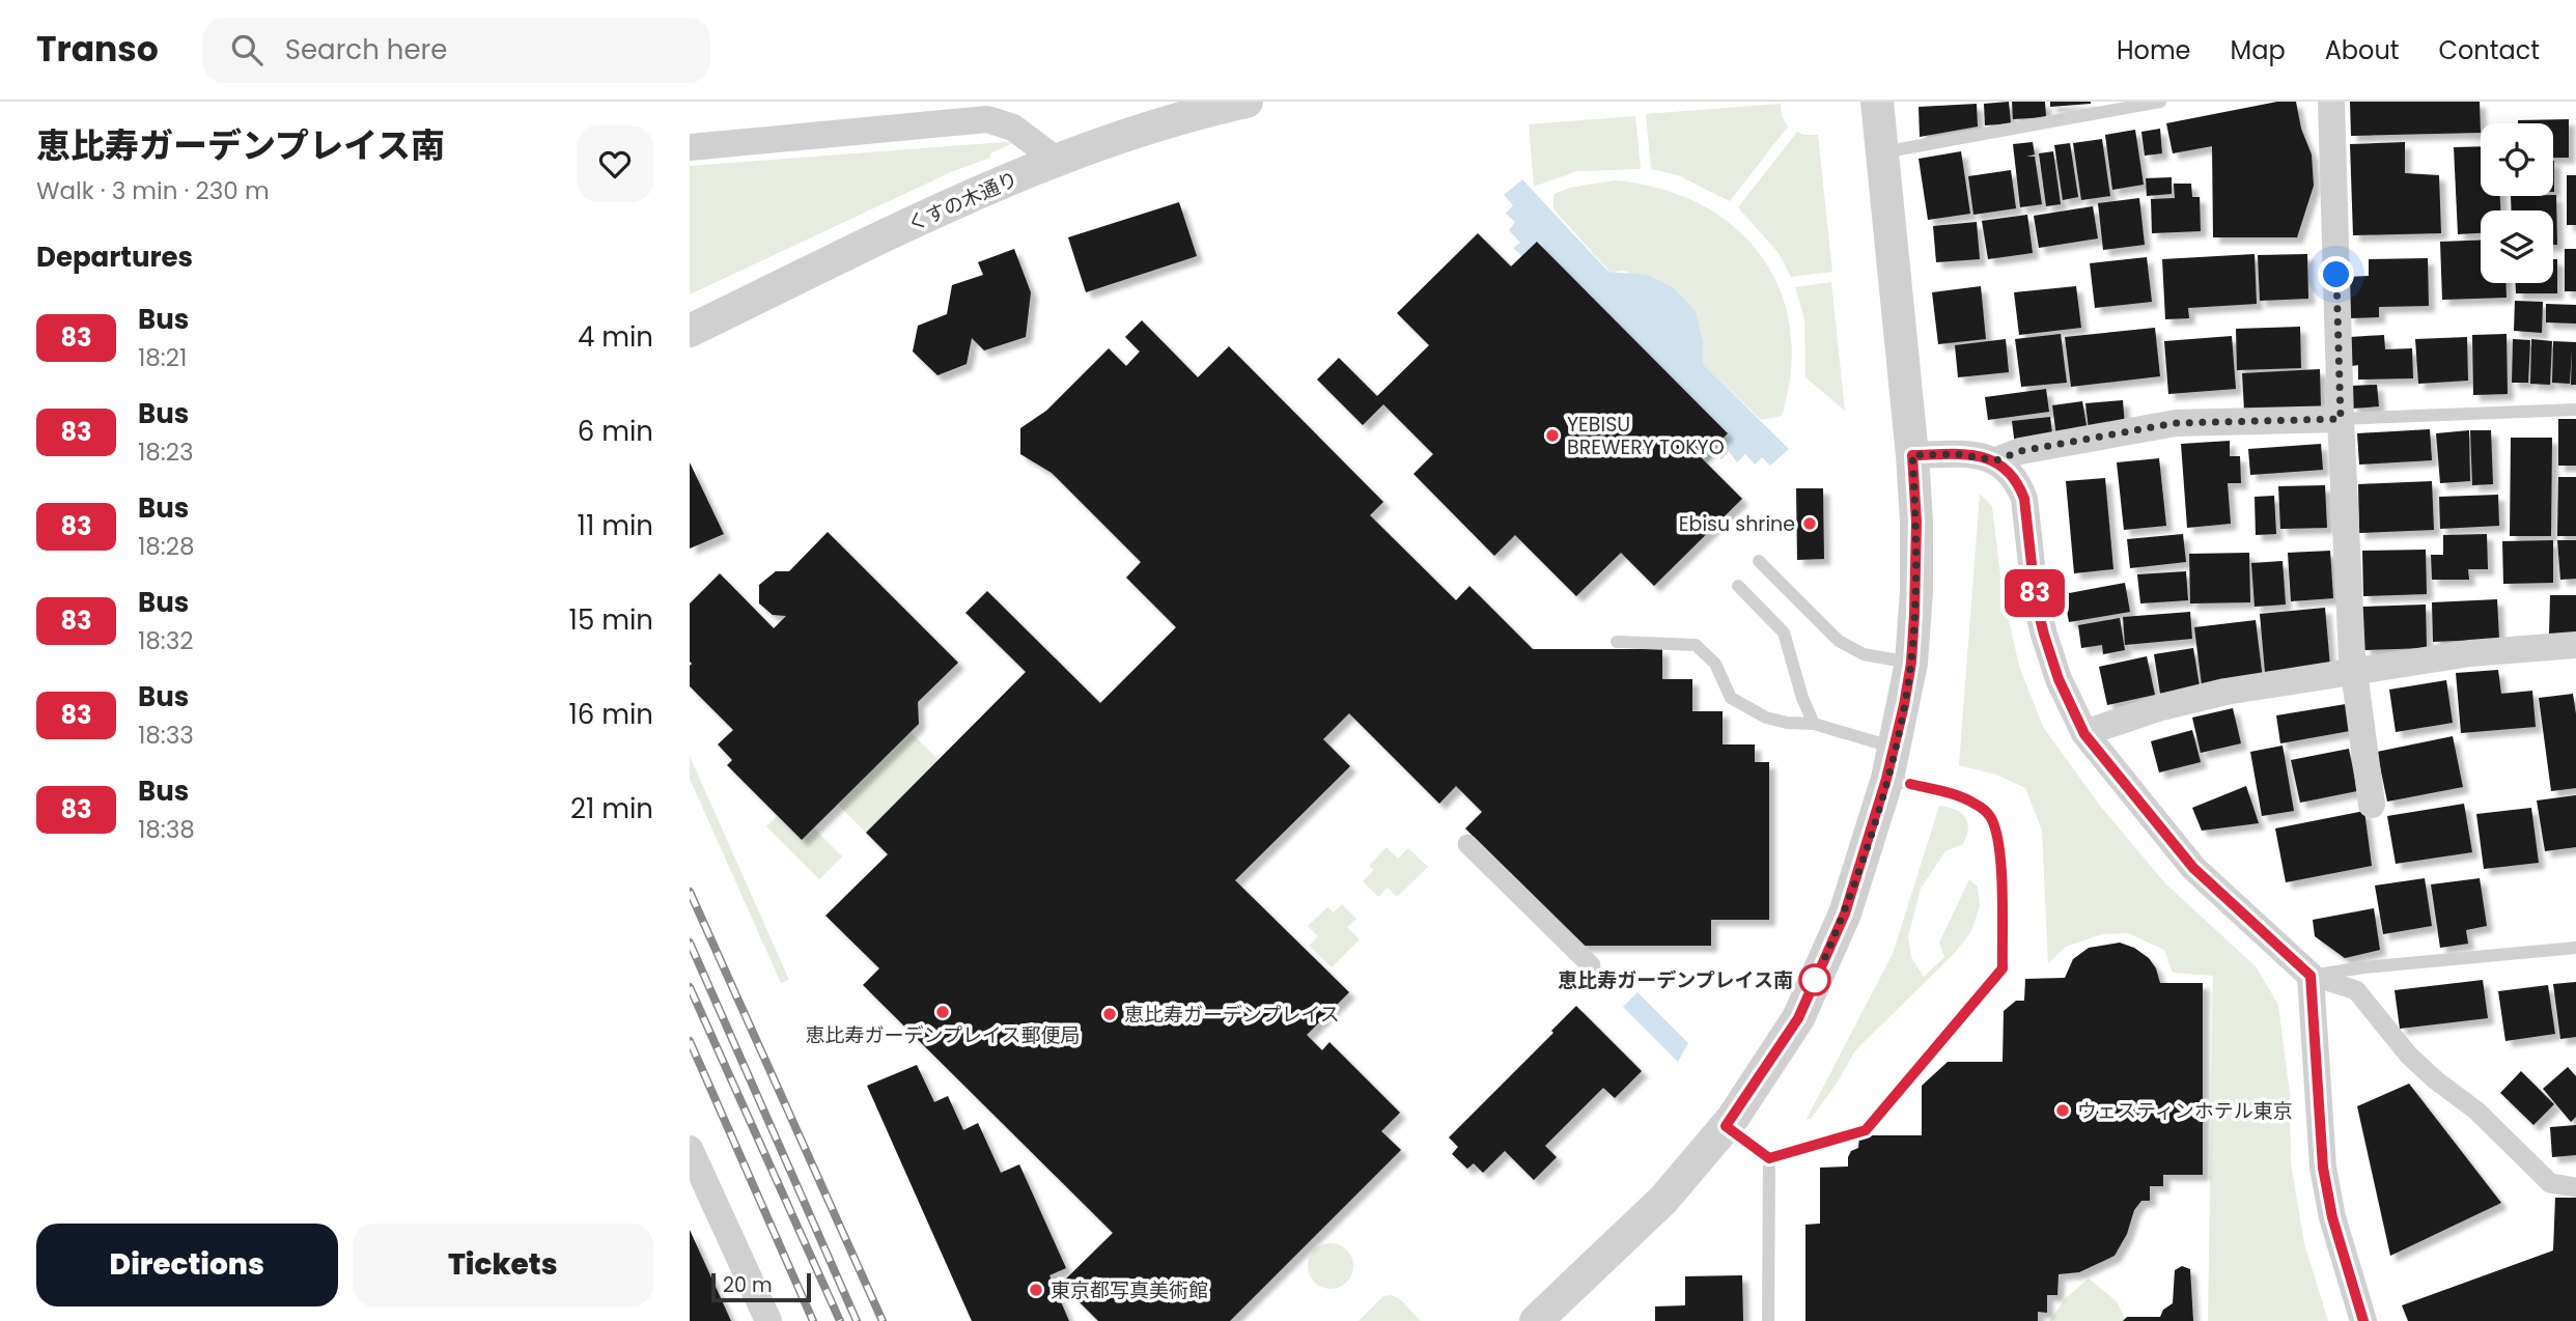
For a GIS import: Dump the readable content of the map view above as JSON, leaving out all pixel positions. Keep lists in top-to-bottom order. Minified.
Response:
{"streets":{"street":["くすの木通り"]},"places":["YEBISU BREWERY TOKYO","Ebisu shrine","恵比寿ガーデンプレイス南","恵比寿ガーデンプレイス郵便局","恵比寿ガーデンプレイス","ウェスティンホテル東京","東京都写真美術館"],"lines":["bus line 83"],"scale_bar":"20 m","page":{"header":"Transo","search":"Search here","nav":["Home","Map","About","Contact"],"heading":[["恵比寿ガーデンプレイス南","Walk · 3 min · 230 m"],"Departures"],"on_map":"83","list":[{"mark":"83","name":"Bus","note":"18:21","value":"4 min"},{"mark":"83","name":"Bus","note":"18:23","value":"6 min"},{"mark":"83","name":"Bus","note":"18:28","value":"11 min"},{"mark":"83","name":"Bus","note":"18:32","value":"15 min"},{"mark":"83","name":"Bus","note":"18:33","value":"16 min"},{"mark":"83","name":"Bus","note":"18:38","value":"21 min"}],"buttons":["Directions","Tickets"],"scale":"20 m"}}
